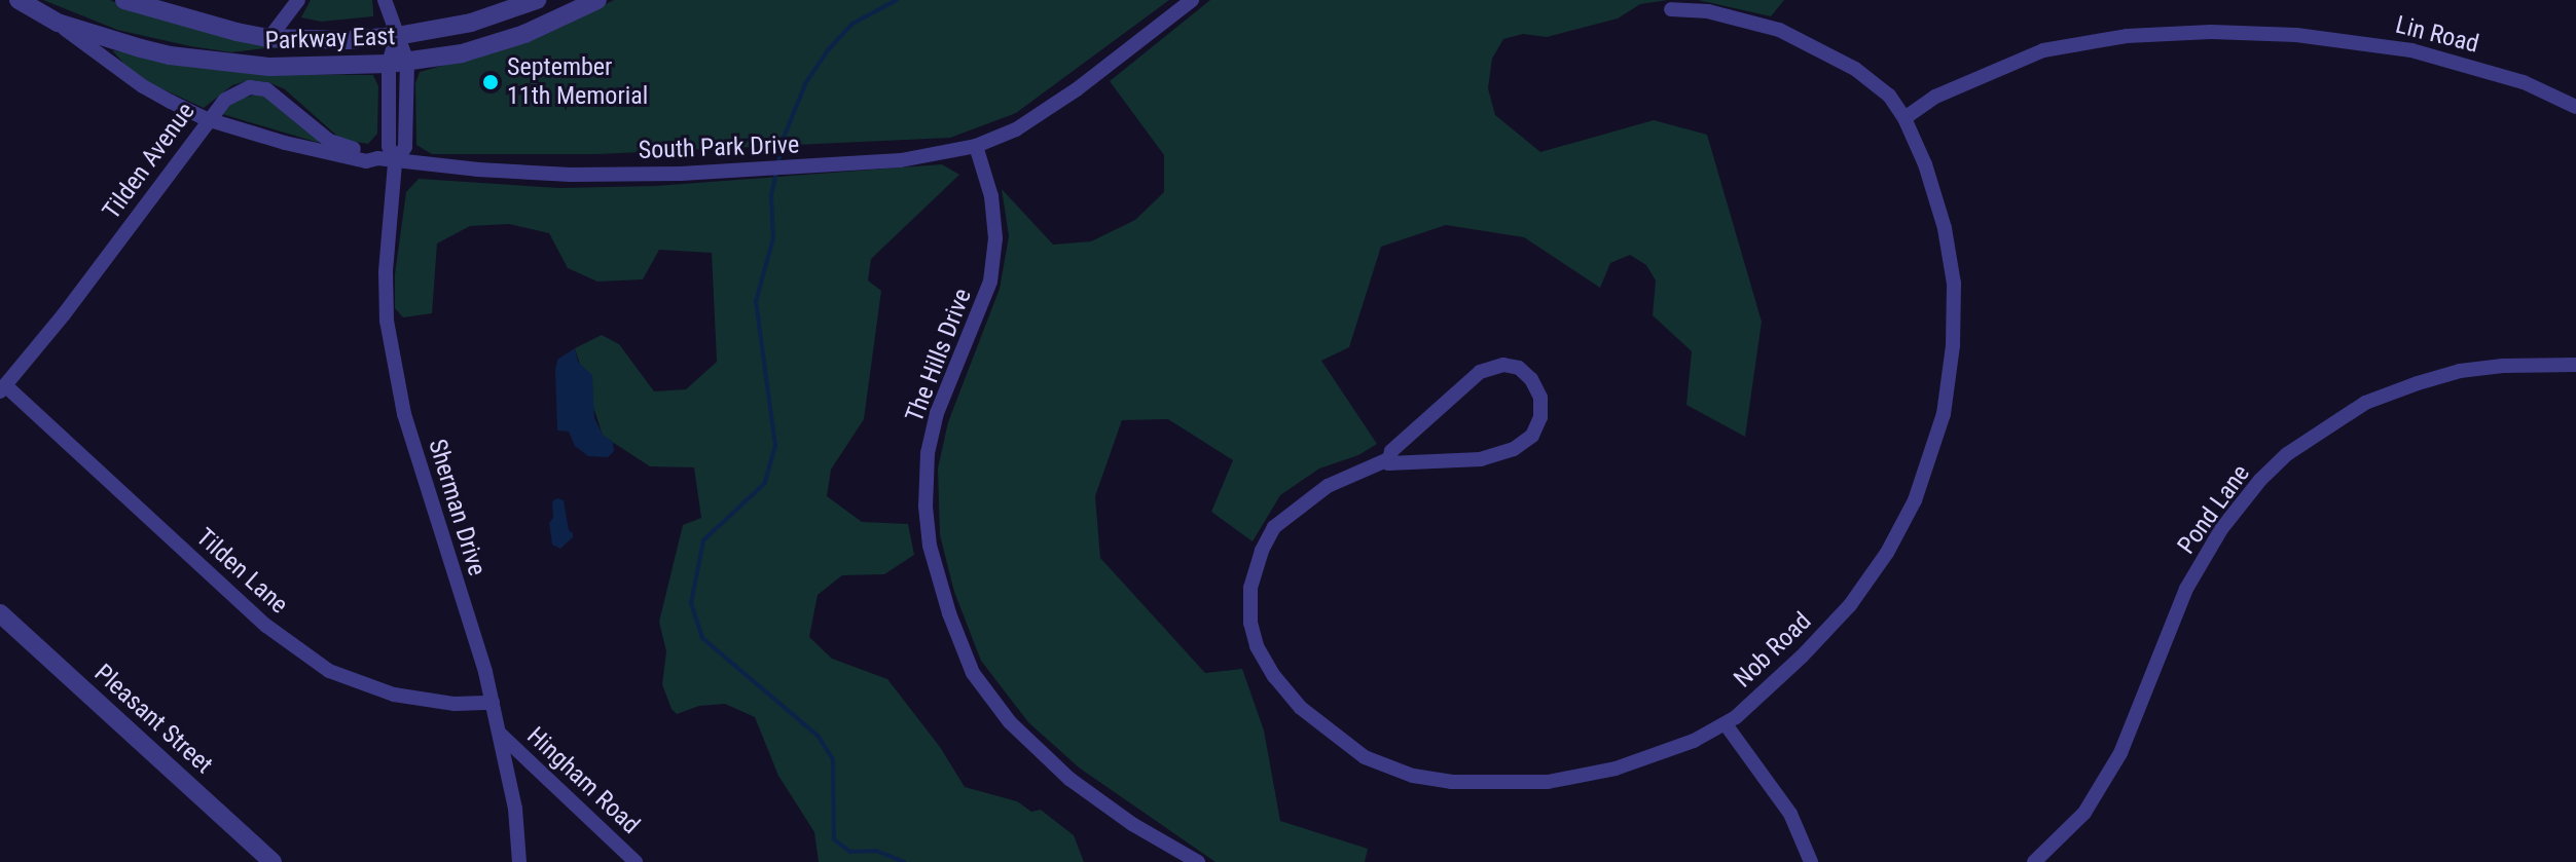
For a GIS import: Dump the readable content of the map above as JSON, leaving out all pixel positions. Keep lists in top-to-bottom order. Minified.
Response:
{"streets":{"street":["Lin Road","Parkway East","South Park Drive","Tilden Avenue","The Hills Drive","Sherman Drive","Pond Lane","Tilden Lane","Nob Road","Pleasant Street","Hingham Road"]},"crossings":[["Lin Road","Nob Road"],["Parkway East","South Park Drive"],["Parkway East","Tilden Avenue"],["Parkway East","Sherman Drive"],["South Park Drive","Tilden Avenue"],["South Park Drive","The Hills Drive"],["South Park Drive","Sherman Drive"],["Tilden Avenue","Tilden Lane"],["Sherman Drive","Tilden Lane"],["Sherman Drive","Hingham Road"]],"places":["September 11th Memorial"]}
